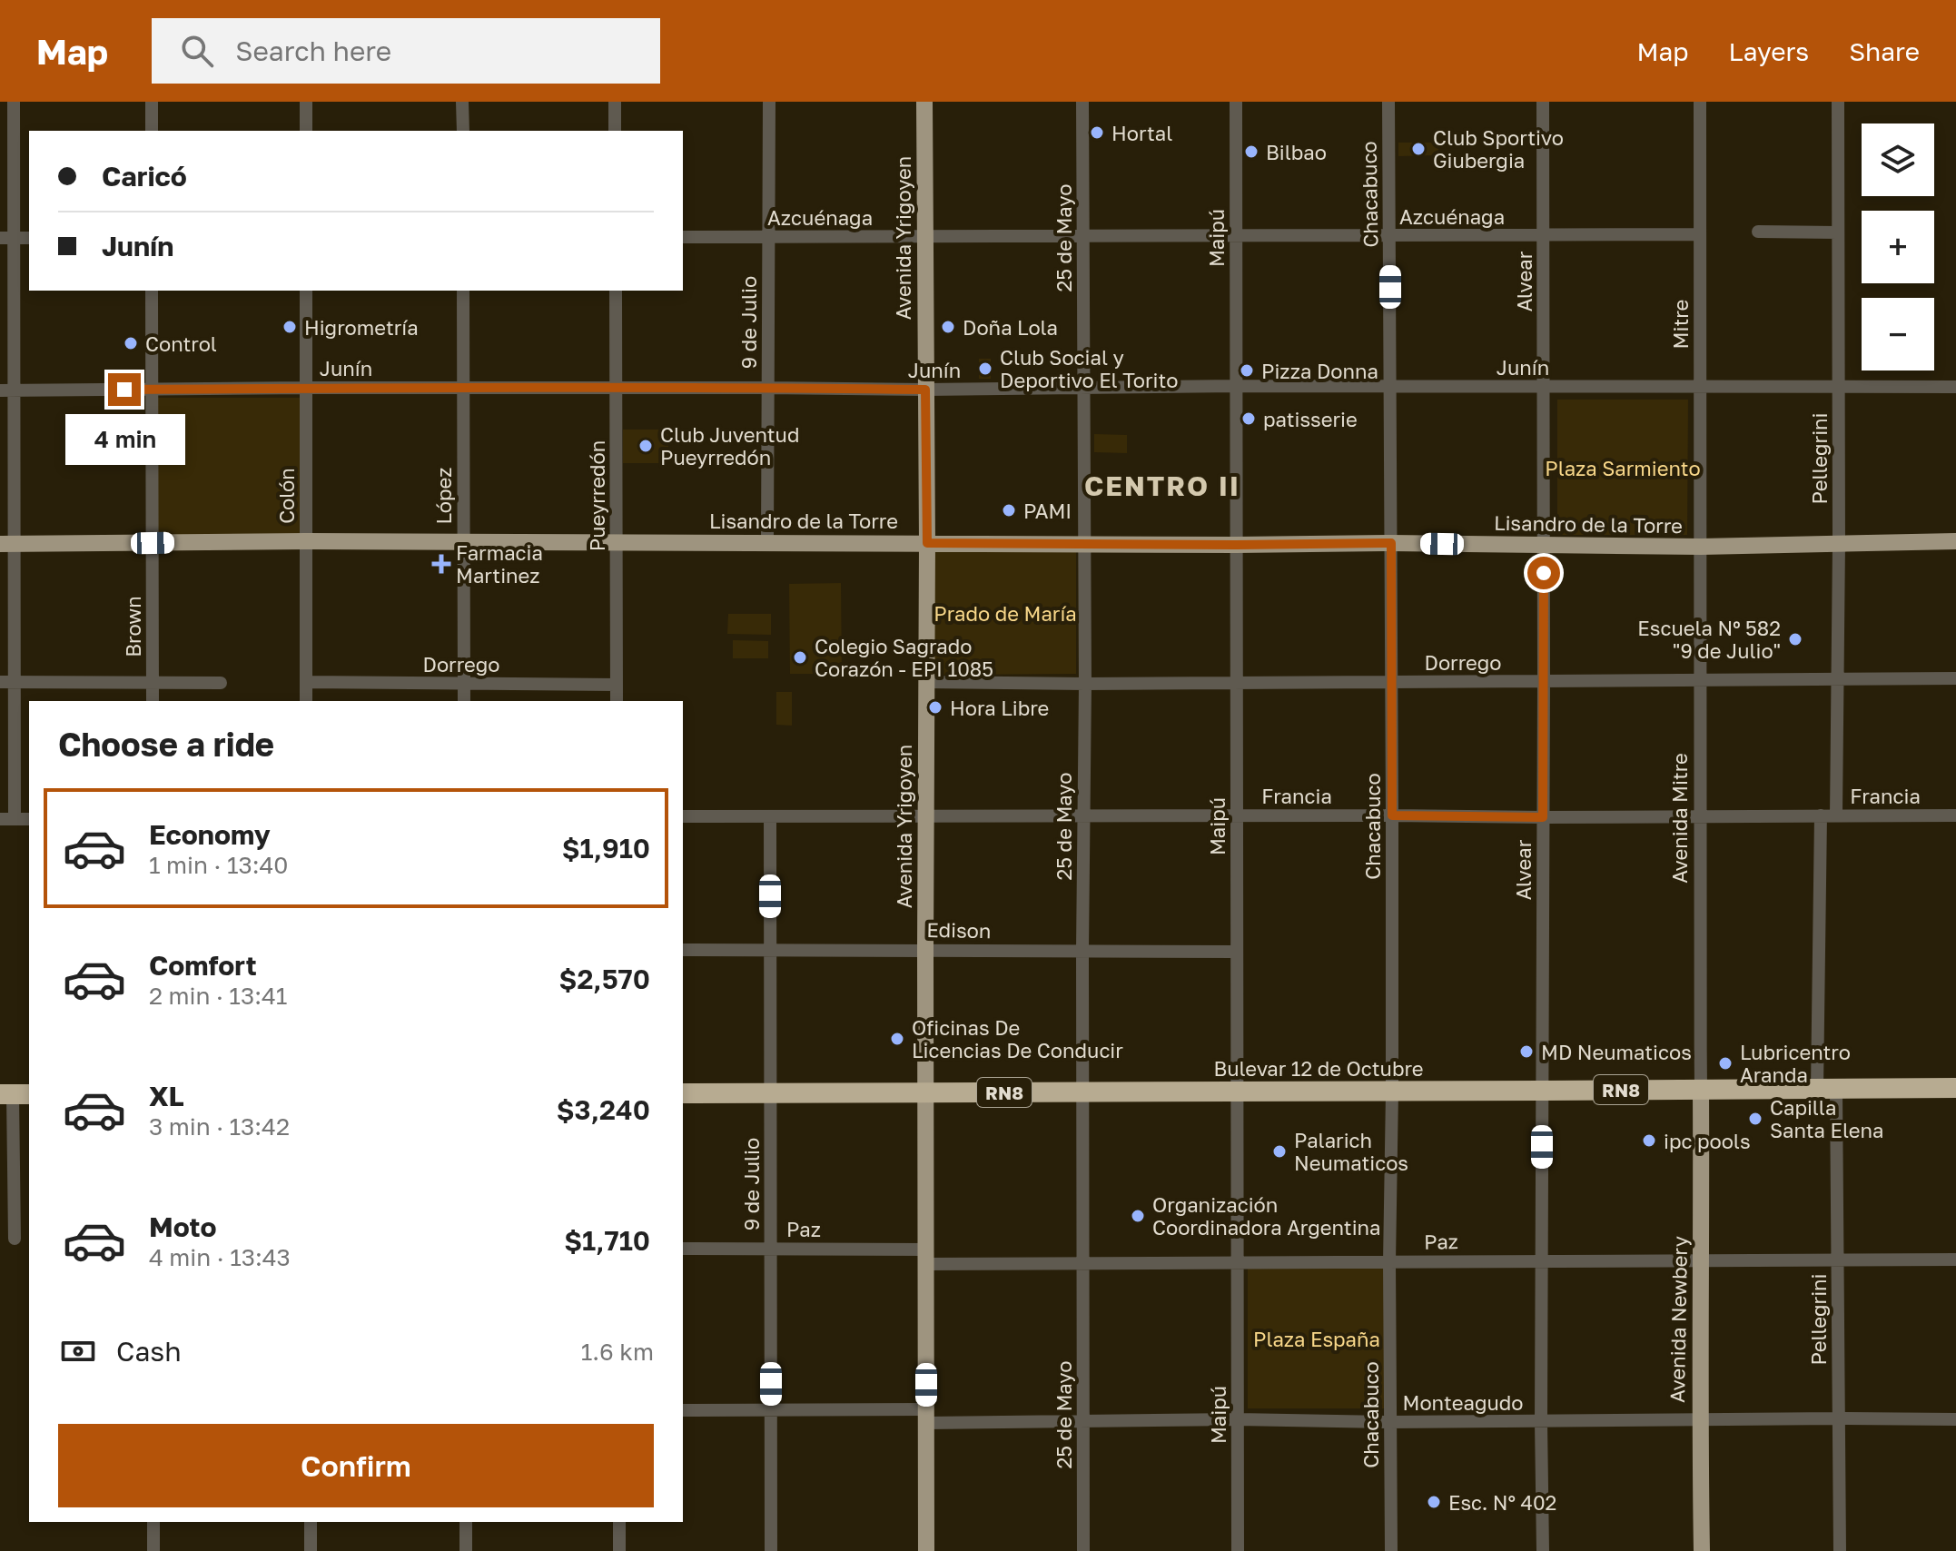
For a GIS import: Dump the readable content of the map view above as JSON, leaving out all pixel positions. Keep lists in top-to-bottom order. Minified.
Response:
{"streets":{"highway":["Bulevar 12 de Octubre","RN8"],"main road":["Avenida Yrigoyen","Lisandro de la Torre","Avenida Newbery"],"street":["Chacabuco","Azcuénaga","25 de Mayo","Maipú","Alvear","9 de Julio","Mitre","Junín","Pellegrini","Colón","López","Pueyrredón","Brown","Dorrego","Francia","Avenida Mitre","Edison","Paz","Monteagudo"]},"crossings":[["Chacabuco","Azcuénaga"],["Chacabuco","Junín"],["Chacabuco","Lisandro de la Torre"],["Chacabuco","Dorrego"],["Chacabuco","Francia"],["Chacabuco","Bulevar 12 de Octubre"],["Chacabuco","Paz"],["Chacabuco","Monteagudo"],["Azcuénaga","Avenida Yrigoyen"],["Azcuénaga","25 de Mayo"],["Azcuénaga","Maipú"],["Azcuénaga","Alvear"],["Azcuénaga","9 de Julio"],["Azcuénaga","Mitre"],["Avenida Yrigoyen","Junín"],["Avenida Yrigoyen","Lisandro de la Torre"],["Avenida Yrigoyen","Dorrego"],["Avenida Yrigoyen","Francia"],["Avenida Yrigoyen","Edison"],["Avenida Yrigoyen","Bulevar 12 de Octubre"],["Avenida Yrigoyen","Paz"],["Avenida Yrigoyen","Monteagudo"],["25 de Mayo","Junín"],["25 de Mayo","Lisandro de la Torre"],["25 de Mayo","Dorrego"],["25 de Mayo","Francia"],["25 de Mayo","Edison"],["25 de Mayo","Bulevar 12 de Octubre"],["25 de Mayo","Paz"],["25 de Mayo","Monteagudo"],["Maipú","Junín"],["Maipú","Lisandro de la Torre"],["Maipú","Dorrego"],["Maipú","Francia"],["Maipú","Edison"],["Maipú","Bulevar 12 de Octubre"],["Maipú","Paz"],["Maipú","Monteagudo"],["Alvear","Junín"],["Alvear","Lisandro de la Torre"],["Alvear","Dorrego"],["Alvear","Francia"],["Alvear","Bulevar 12 de Octubre"],["Alvear","Paz"],["Alvear","Monteagudo"],["9 de Julio","Junín"],["9 de Julio","Lisandro de la Torre"],["9 de Julio","Francia"],["9 de Julio","Edison"],["9 de Julio","Bulevar 12 de Octubre"],["9 de Julio","Paz"],["9 de Julio","Monteagudo"],["Mitre","Junín"],["Mitre","Lisandro de la Torre"],["Mitre","Avenida Mitre"],["Junín","Pellegrini"],["Junín","Colón"],["Junín","López"],["Junín","Pueyrredón"],["Junín","Brown"],["Pellegrini","Lisandro de la Torre"],["Pellegrini","Dorrego"],["Pellegrini","Francia"],["Pellegrini","Bulevar 12 de Octubre"],["Pellegrini","Paz"],["Pellegrini","Monteagudo"],["Colón","Lisandro de la Torre"],["Colón","Dorrego"],["López","Lisandro de la Torre"],["López","Dorrego"],["Pueyrredón","Lisandro de la Torre"],["Pueyrredón","Dorrego"],["Lisandro de la Torre","Brown"],["Lisandro de la Torre","Avenida Mitre"],["Dorrego","Avenida Mitre"],["Francia","Avenida Mitre"],["Avenida Mitre","Bulevar 12 de Octubre"],["Avenida Mitre","Avenida Newbery"],["Bulevar 12 de Octubre","Avenida Newbery"],["Paz","Avenida Newbery"],["Avenida Newbery","Monteagudo"]],"districts":["CENTRO II"],"parks":["Plaza Sarmiento","Prado de María","Plaza España"],"places":{"other":["Hortal","Club Sportivo Giubergia","Bilbao","Higrometría","Doña Lola","Control","Club Social y Deportivo El Torito","Pizza Donna","patisserie","Club Juventud Pueyrredón","PAMI","Escuela Nº 582 \"9 de Julio\"","Colegio Sagrado Corazón - EPI 1085","Hora Libre","Oficinas De Licencias De Conducir","MD Neumaticos","Lubricentro Aranda","Capilla Santa Elena","ipc pools","Palarich Neumaticos","Organización Coordinadora Argentina","Esc. N° 402"],"health":["Farmacia Martinez"]},"page":{"header":"Map","search":"Search here","nav":["Map","Layers","Share"],"map_buttons":["+","−"],"banner":["Caricó","Junín"],"bubble":"4 min","heading":"Choose a ride","list":[{"name":"Economy","note":"1 min · 13:40","value":"$1,910"},{"name":"Comfort","note":"2 min · 13:41","value":"$2,570"},{"name":"XL","note":"3 min · 13:42","value":"$3,240"},{"name":"Moto","note":"4 min · 13:43","value":"$1,710"}],"pay":["Cash","1.6 km"],"buttons":"Confirm"}}
